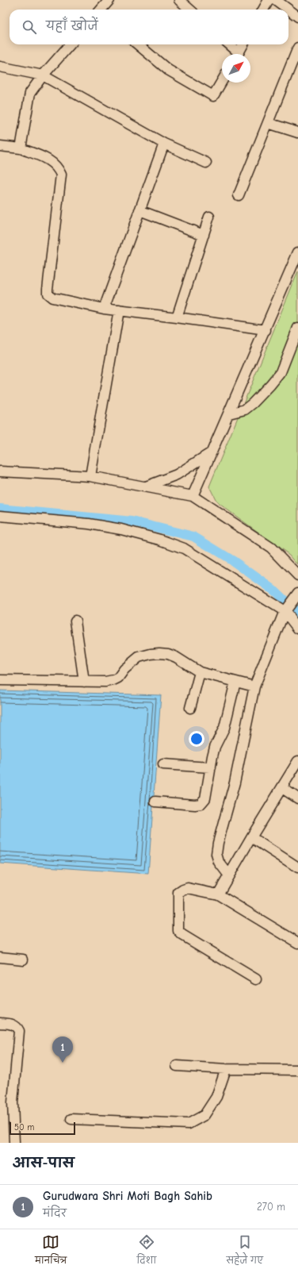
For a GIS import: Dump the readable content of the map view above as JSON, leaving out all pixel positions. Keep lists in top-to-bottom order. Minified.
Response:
{"scale_bar":"50 m","north":"top right","page":{"search":"यहाँ खोजें","pins":"1","scale":"50 m","heading":"आस-पास","list":[{"mark":"1","name":"Gurudwara Shri Moti Bagh Sahib","note":"मंदिर","value":"270 m"}],"nav":["मानचित्र","दिशा","सहेजे गए"]}}
